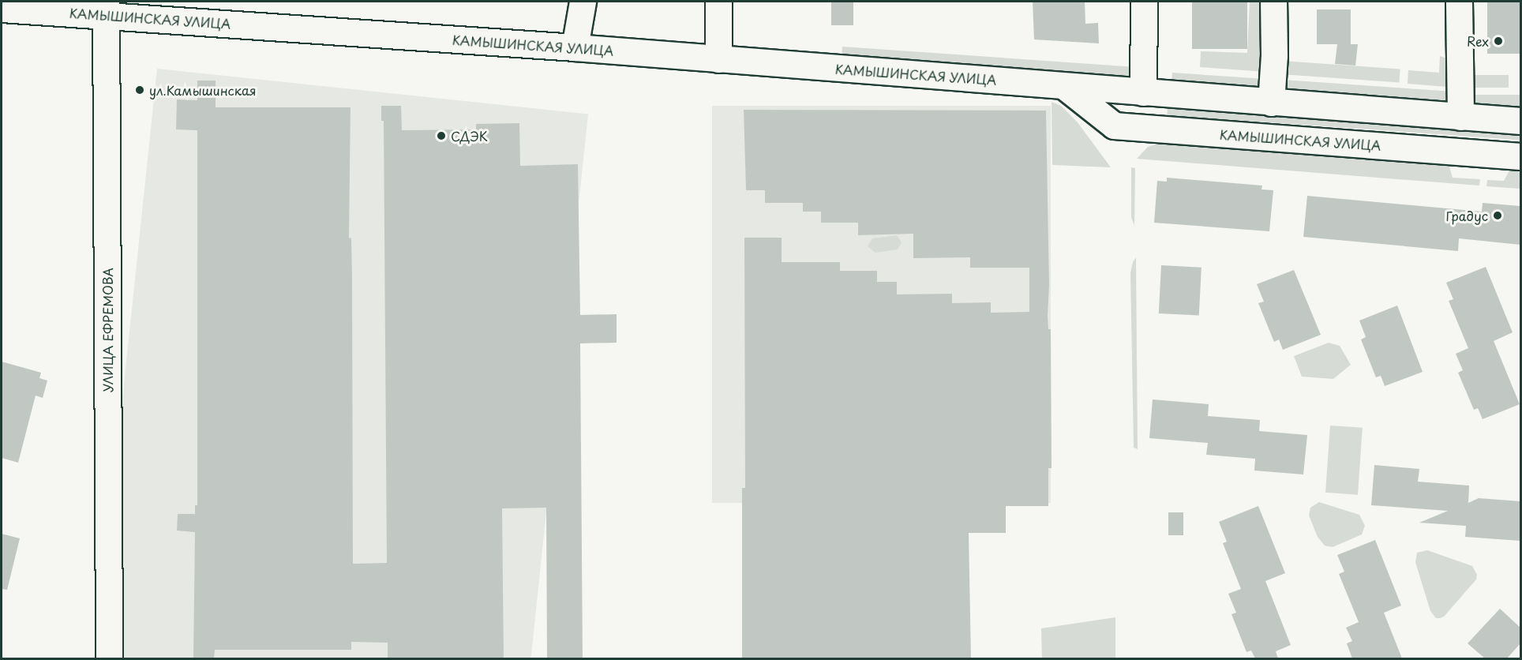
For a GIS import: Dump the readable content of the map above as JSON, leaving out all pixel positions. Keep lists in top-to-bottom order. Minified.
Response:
{"streets":{"street":["КАМЫШИНСКАЯ УЛИЦА","УЛИЦА ЕФРЕМОВА"]},"crossings":[["КАМЫШИНСКАЯ УЛИЦА","УЛИЦА ЕФРЕМОВА"]],"places":["Rex","ул.Камышинская","СДЭК","Градус"]}
